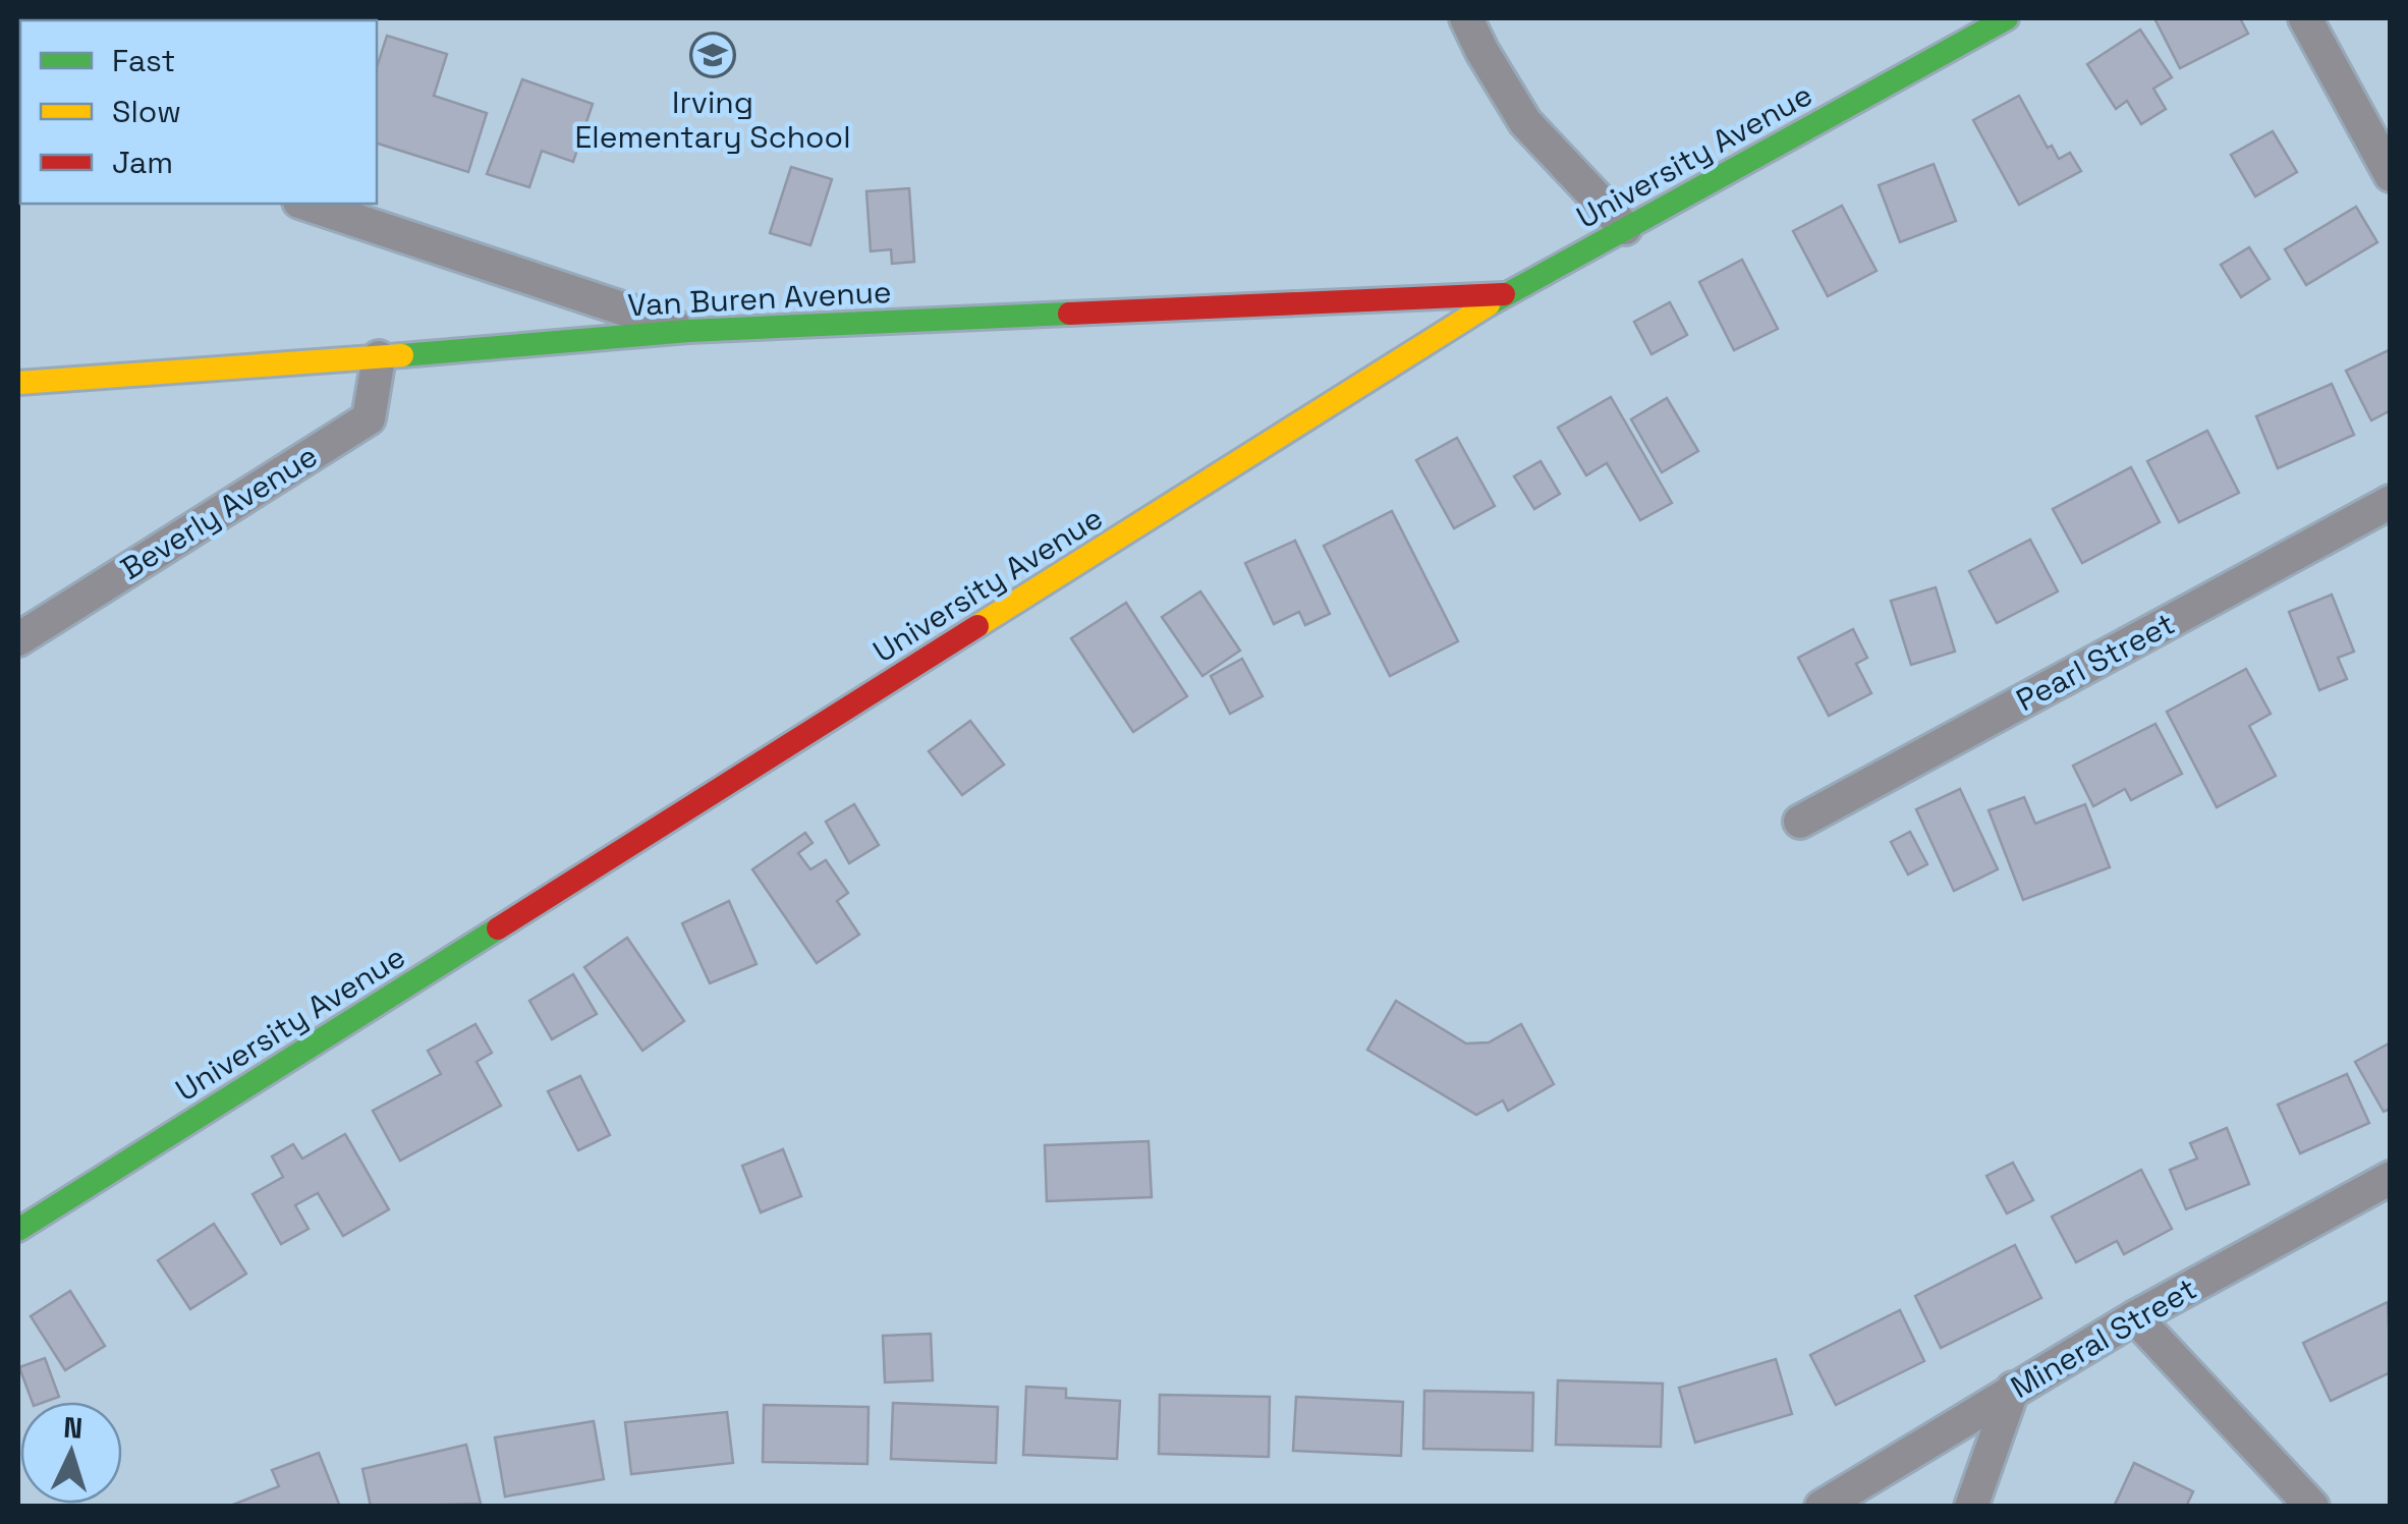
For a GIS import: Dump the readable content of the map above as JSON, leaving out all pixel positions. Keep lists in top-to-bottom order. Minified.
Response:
{"streets":{"main road":["University Avenue","Van Buren Avenue"],"street":["Beverly Avenue","Pearl Street","Mineral Street"]},"crossings":[["University Avenue","Van Buren Avenue"],["Van Buren Avenue","Beverly Avenue"]],"places":{"school or university":["Irving Elementary School"]},"legend":["Fast","Slow","Jam"],"north":"top"}
